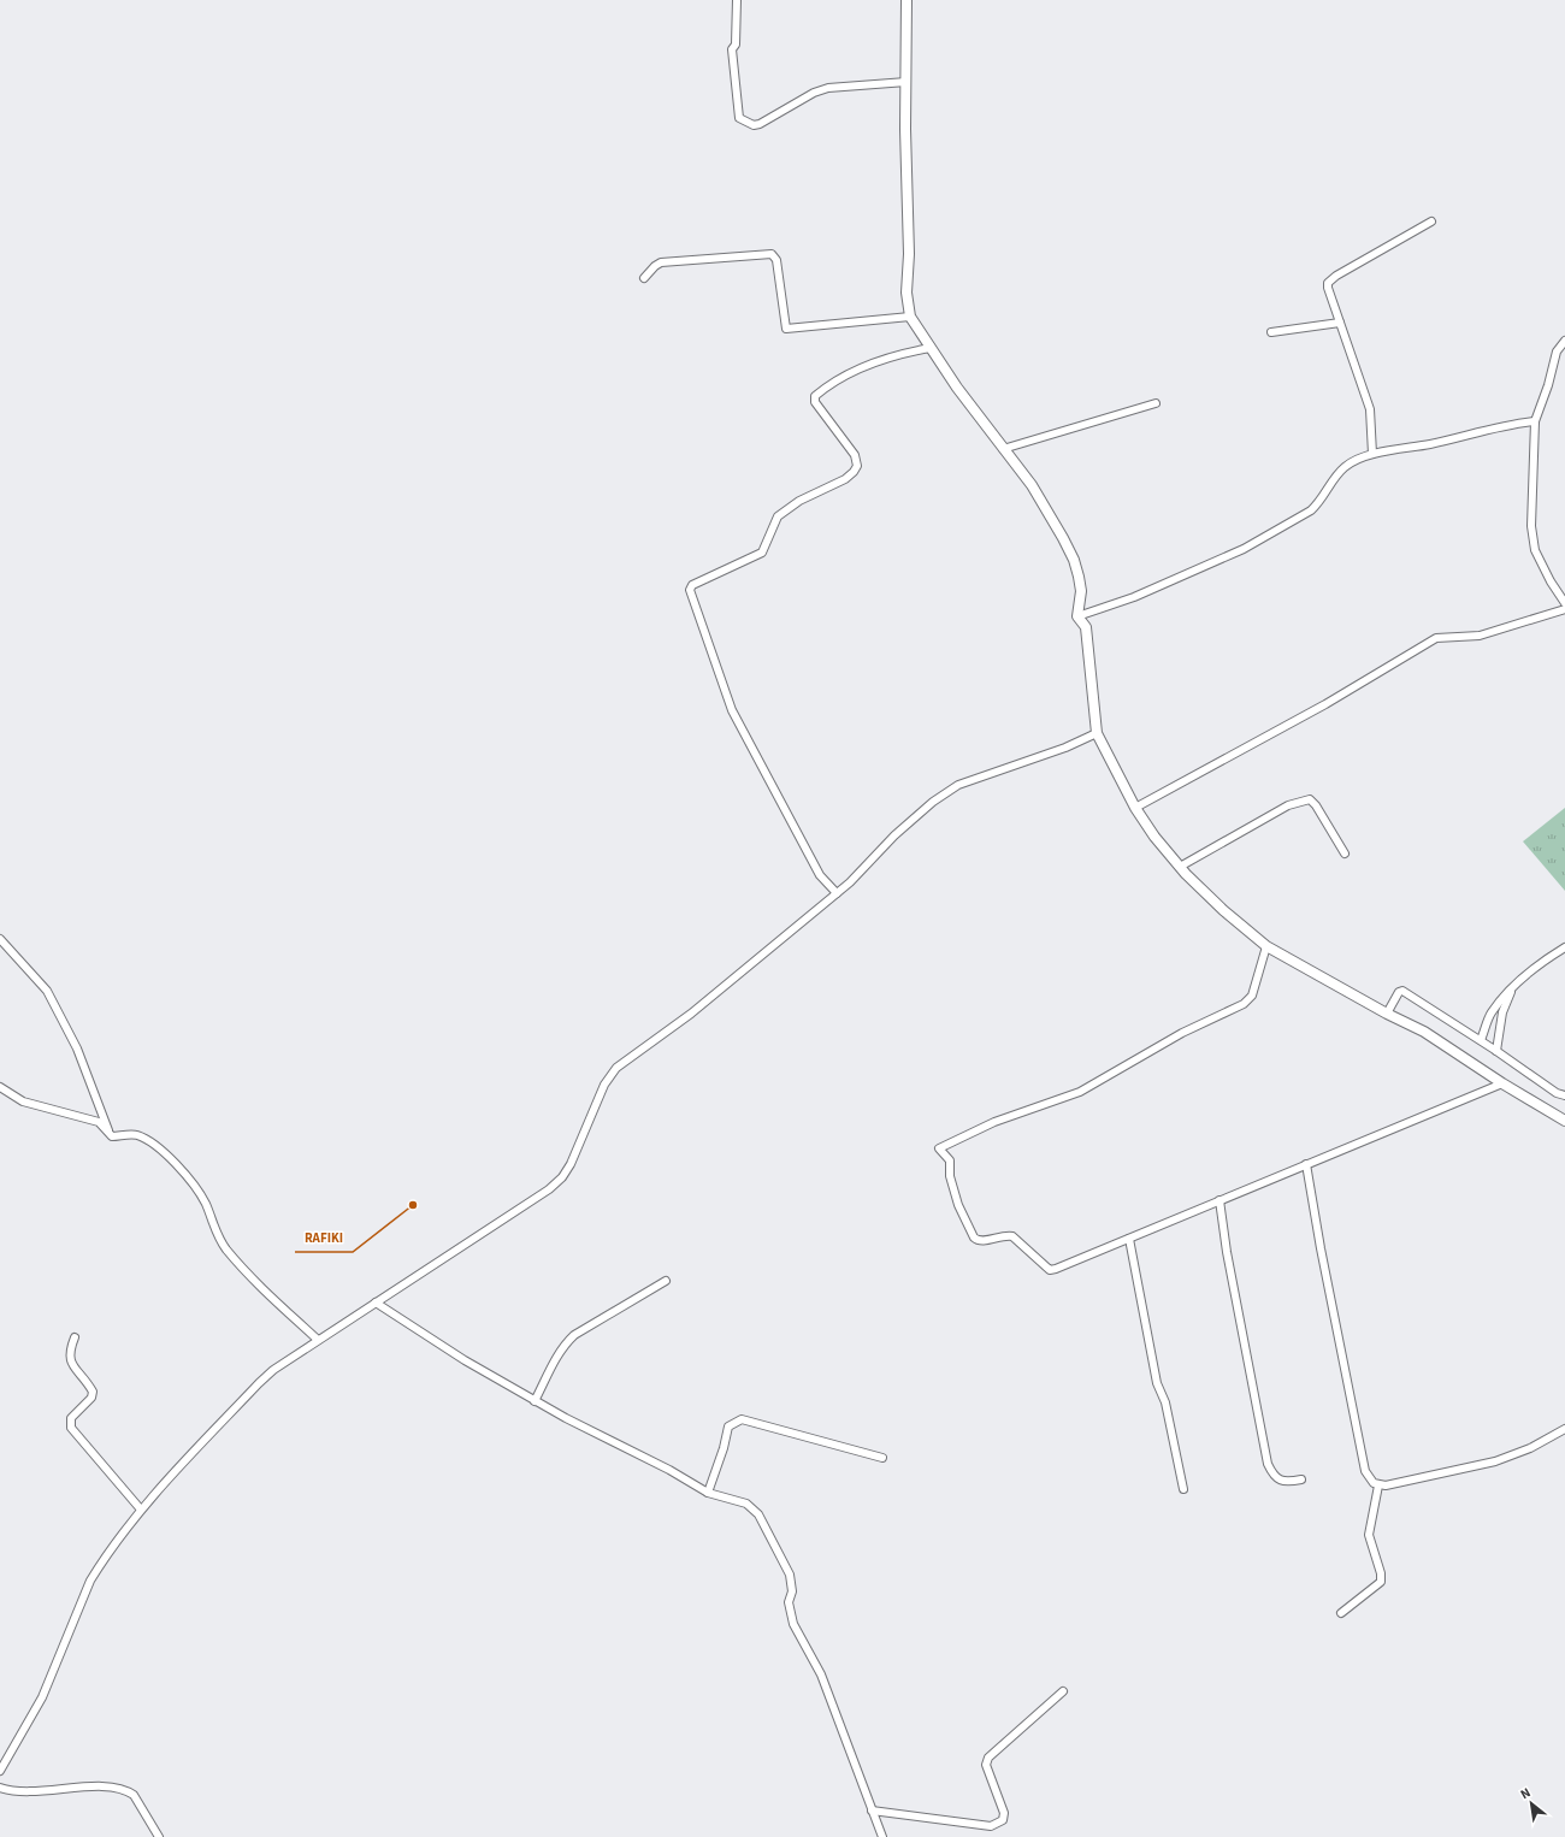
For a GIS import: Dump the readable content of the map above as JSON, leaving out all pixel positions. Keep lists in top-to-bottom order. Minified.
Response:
{"places":["RAFIKI"],"north":"top left"}
